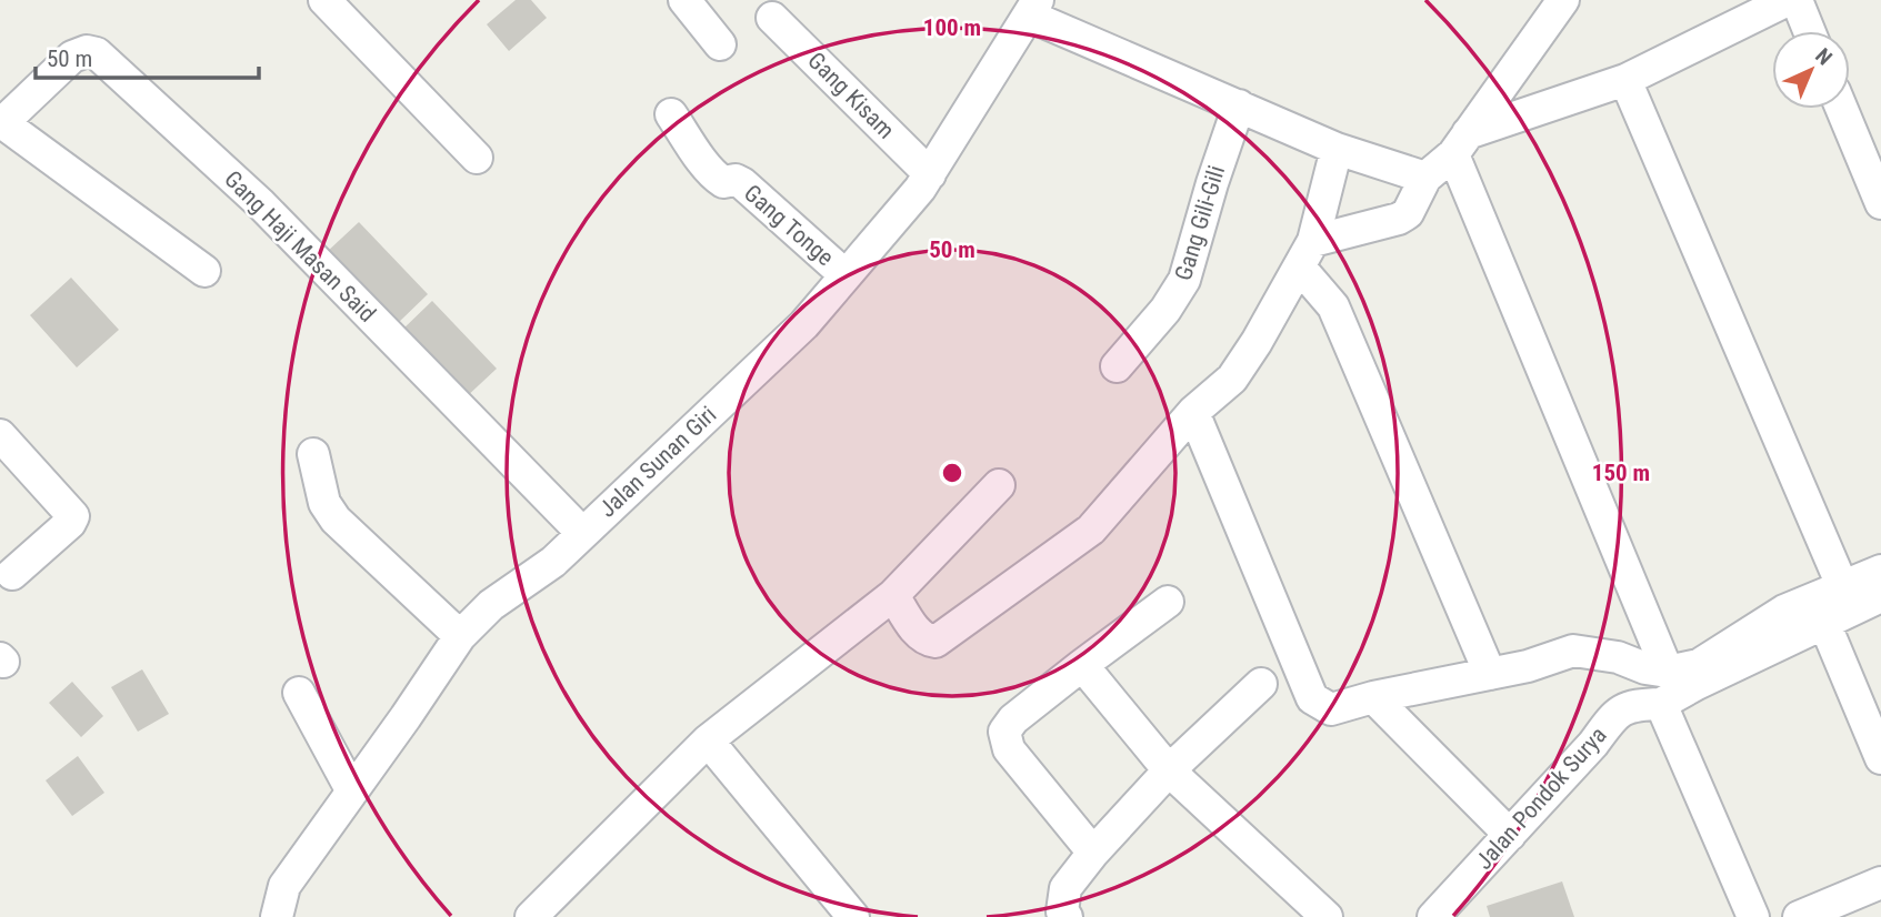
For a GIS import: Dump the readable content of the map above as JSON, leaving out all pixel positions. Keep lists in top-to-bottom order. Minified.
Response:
{"streets":{"street":["Gang Kisam","Gang Gili-Gili","Gang Tonge","Gang Haji Masan Said","Jalan Sunan Giri","Jalan Pondok Surya"]},"crossings":[["Gang Kisam","Jalan Sunan Giri"],["Gang Tonge","Jalan Sunan Giri"],["Gang Haji Masan Said","Jalan Sunan Giri"]],"scale_bar":"50 m","north":"top right","rings":["100 m","50 m","150 m"]}
